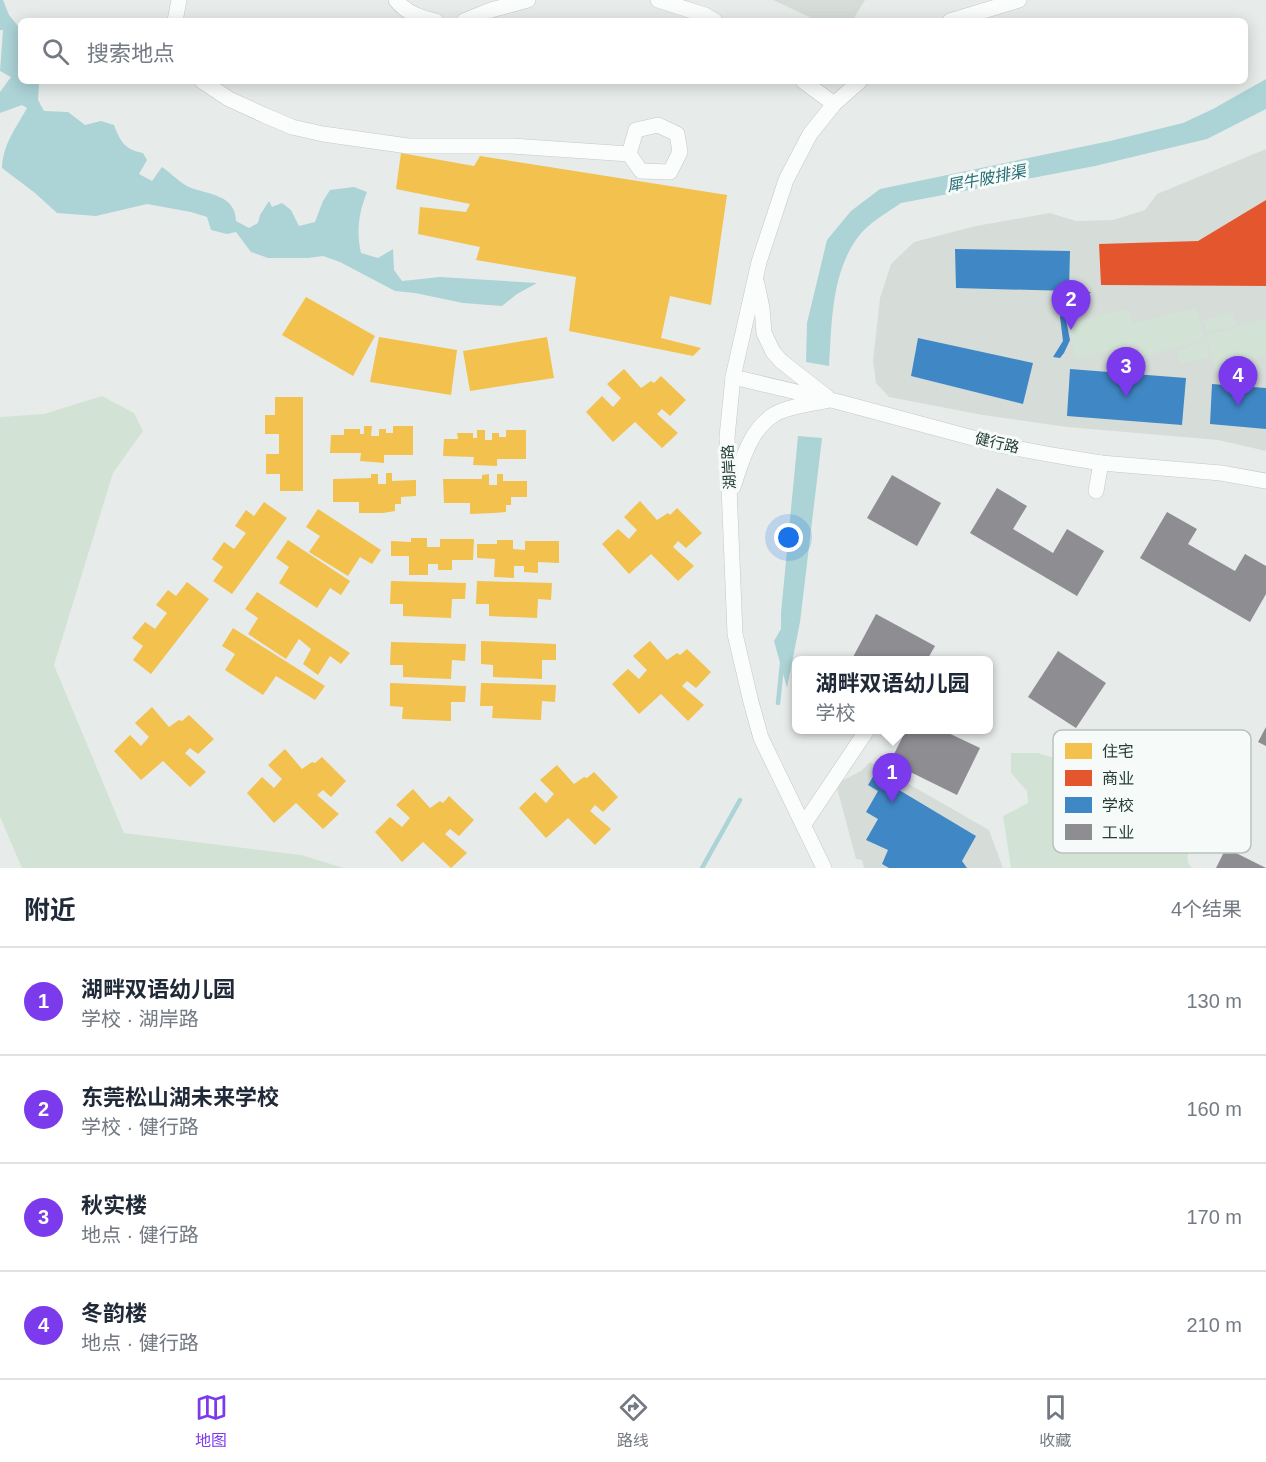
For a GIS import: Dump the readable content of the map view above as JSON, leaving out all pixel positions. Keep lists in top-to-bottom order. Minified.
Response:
{"streets":{"street":["健行路","湖岸路"]},"crossings":[["健行路","湖岸路"]],"water":["犀牛陂排渠"],"legend":["住宅","商业","学校","工业"],"page":{"search":"搜索地点","pins":["2","3","4","1"],"popup":["湖畔双语幼儿园","学校"],"heading":["附近","4个结果"],"list":[{"mark":"1","name":"湖畔双语幼儿园","note":"学校 · 湖岸路","value":"130 m"},{"mark":"2","name":"东莞松山湖未来学校","note":"学校 · 健行路","value":"160 m"},{"mark":"3","name":"秋实楼","note":"地点 · 健行路","value":"170 m"},{"mark":"4","name":"冬韵楼","note":"地点 · 健行路","value":"210 m"}],"nav":["地图","路线","收藏"]}}
